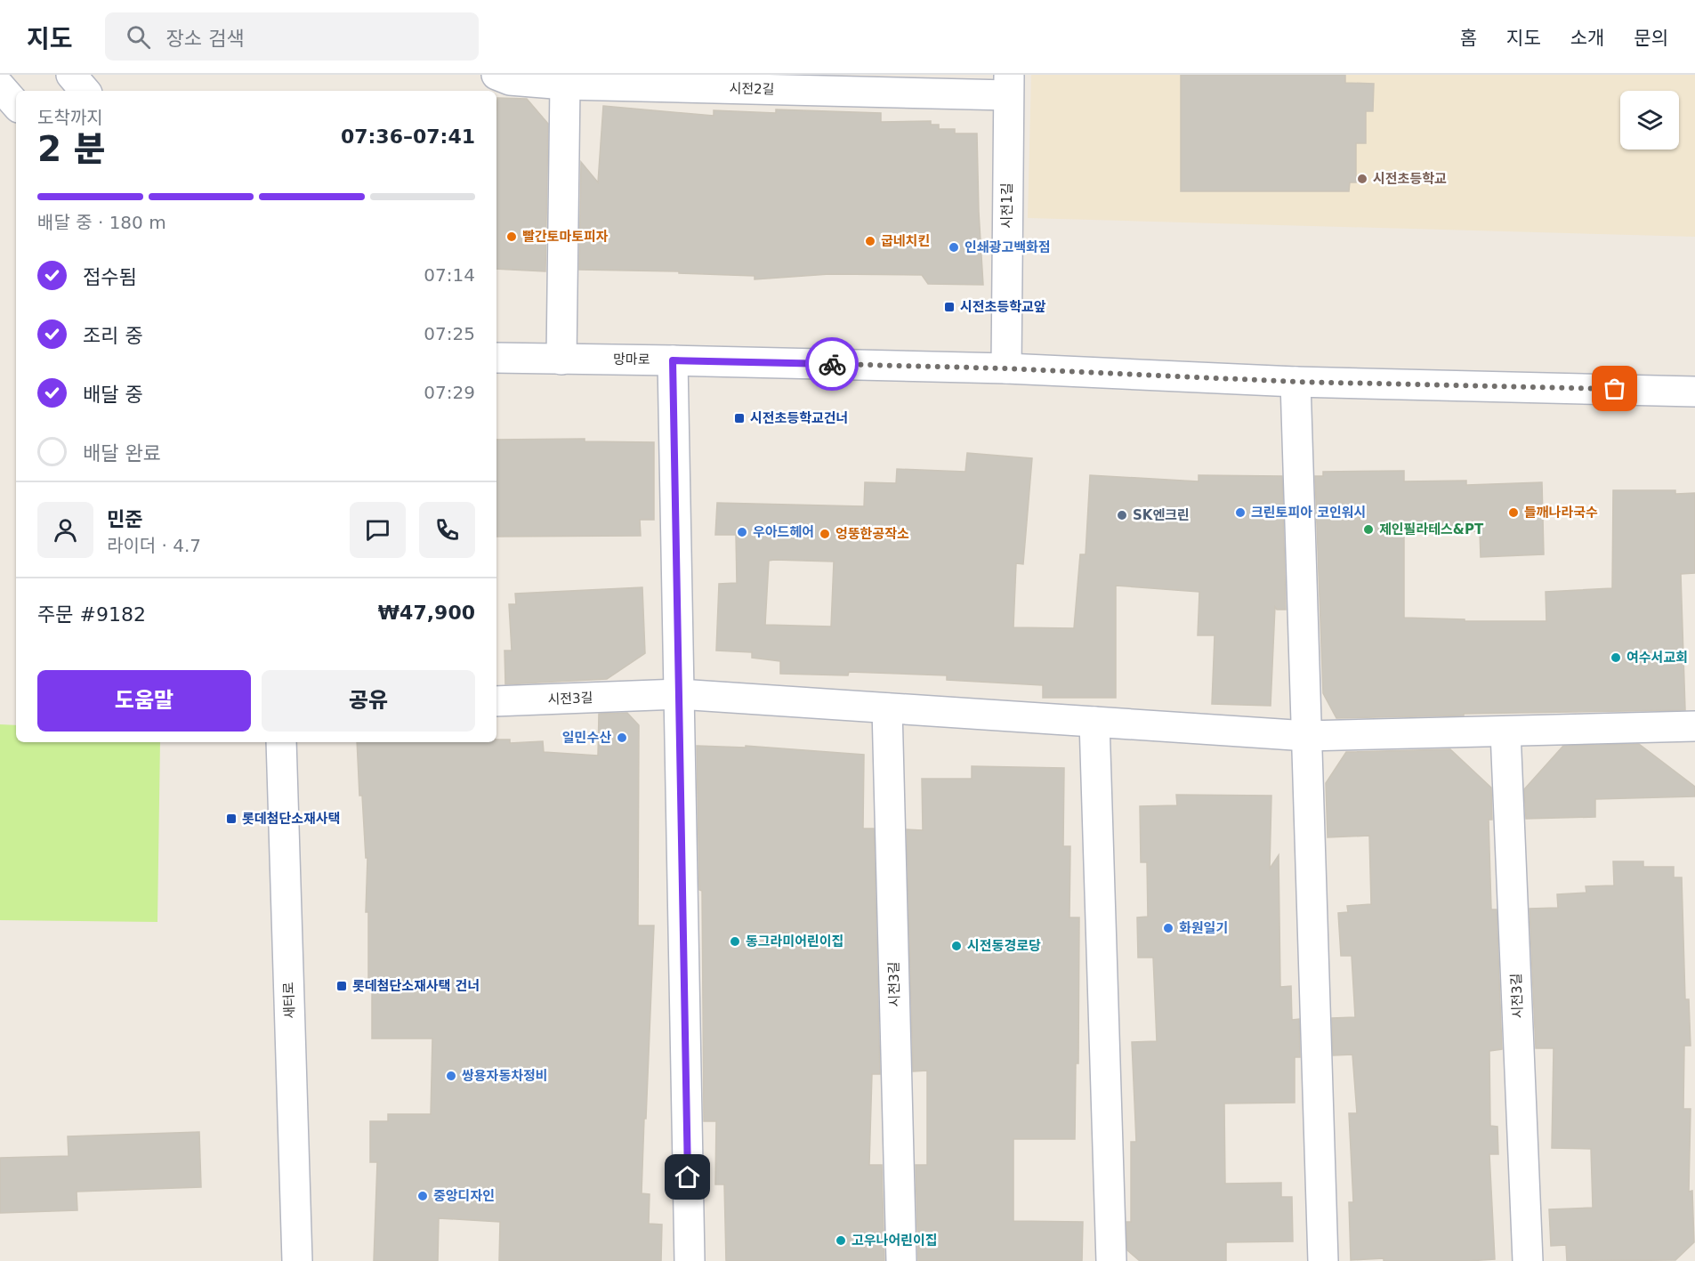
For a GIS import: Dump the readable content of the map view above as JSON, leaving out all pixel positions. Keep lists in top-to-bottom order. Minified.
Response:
{"streets":{"street":["시전2길","시전1길","망마로","시전3길","새터로"]},"crossings":[["시전2길","시전1길"],["시전1길","망마로"]],"places":{"other":["시전초등학교","빨간토마토피자","굽네치킨","인쇄광고백화점","크린토피아 코인워시","들깨나라국수","SK엔크린","제인필라테스&PT","우아드헤어","엉뚱한공작소","여수서교회","일민수산","화원일기","동그라미어린이집","시전동경로당","쌍용자동차정비","중앙디자인","고우나어린이집"],"transit":["시전초등학교앞","시전초등학교건너","롯데첨단소재사택","롯데첨단소재사택 건너"]},"page":{"header":"지도","search":"장소 검색","nav":["홈","지도","소개","문의"],"heading":["2 분","도착까지","07:36–07:41"],"panel":["민준","라이더 · 4.7","주문 #9182","₩47,900"],"bar":"배달 중 · 180 m","list":[["접수됨","07:14"],["조리 중","07:25"],["배달 중","07:29"],"배달 완료"],"buttons":["도움말","공유"]}}
